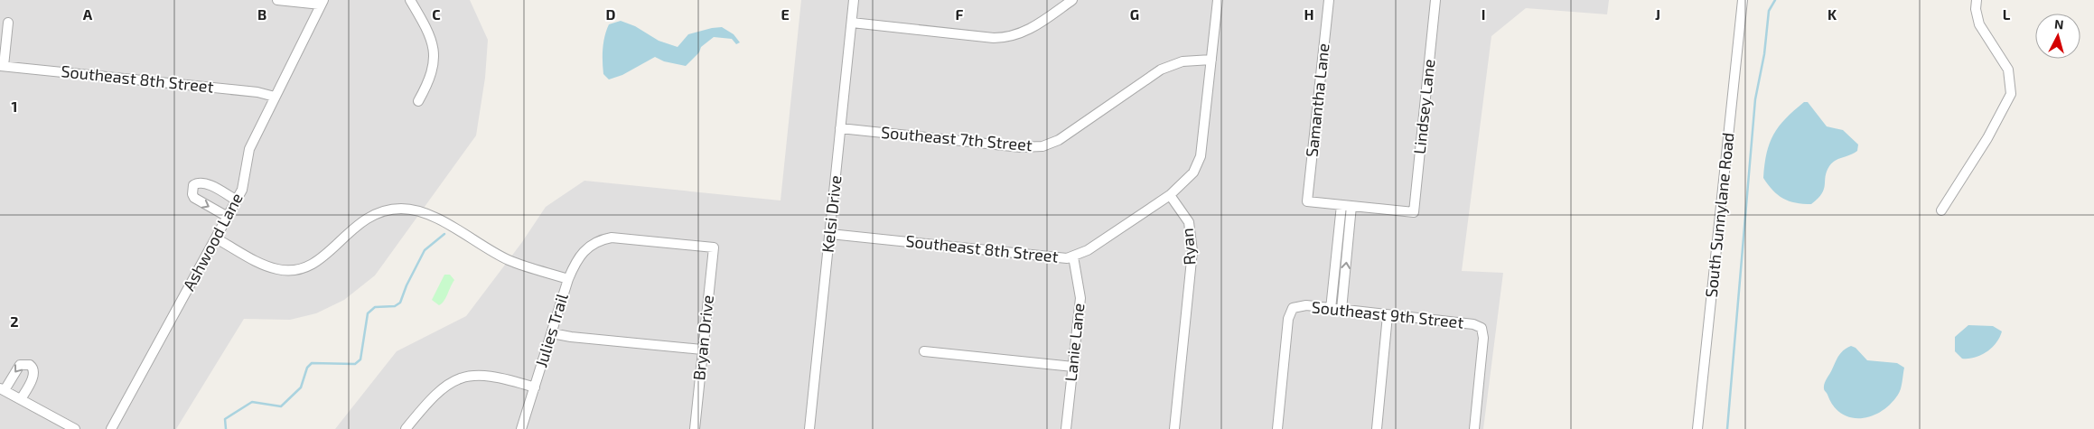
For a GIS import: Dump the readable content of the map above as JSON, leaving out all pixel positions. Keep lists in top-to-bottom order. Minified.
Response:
{"streets":{"street":["Southeast 8th Street","Samantha Lane","Lindsey Lane","Southeast 7th Street","Kelsi Drive","South Sunnylane Road","Ashwood Lane","Ryan","Southeast 9th Street","Julies Trail","Bryan Drive","Lanie Lane"]},"crossings":[["Southeast 8th Street","Kelsi Drive"],["Southeast 8th Street","Ashwood Lane"],["Southeast 8th Street","Ryan"],["Southeast 8th Street","Lanie Lane"],["Samantha Lane","Lindsey Lane"],["Southeast 7th Street","Kelsi Drive"],["Julies Trail","Bryan Drive"]],"north":"top","grid":{"columns":["A","B","C","D","E","F","G","H","I","J","K","L"],"rows":["1","2"]}}
